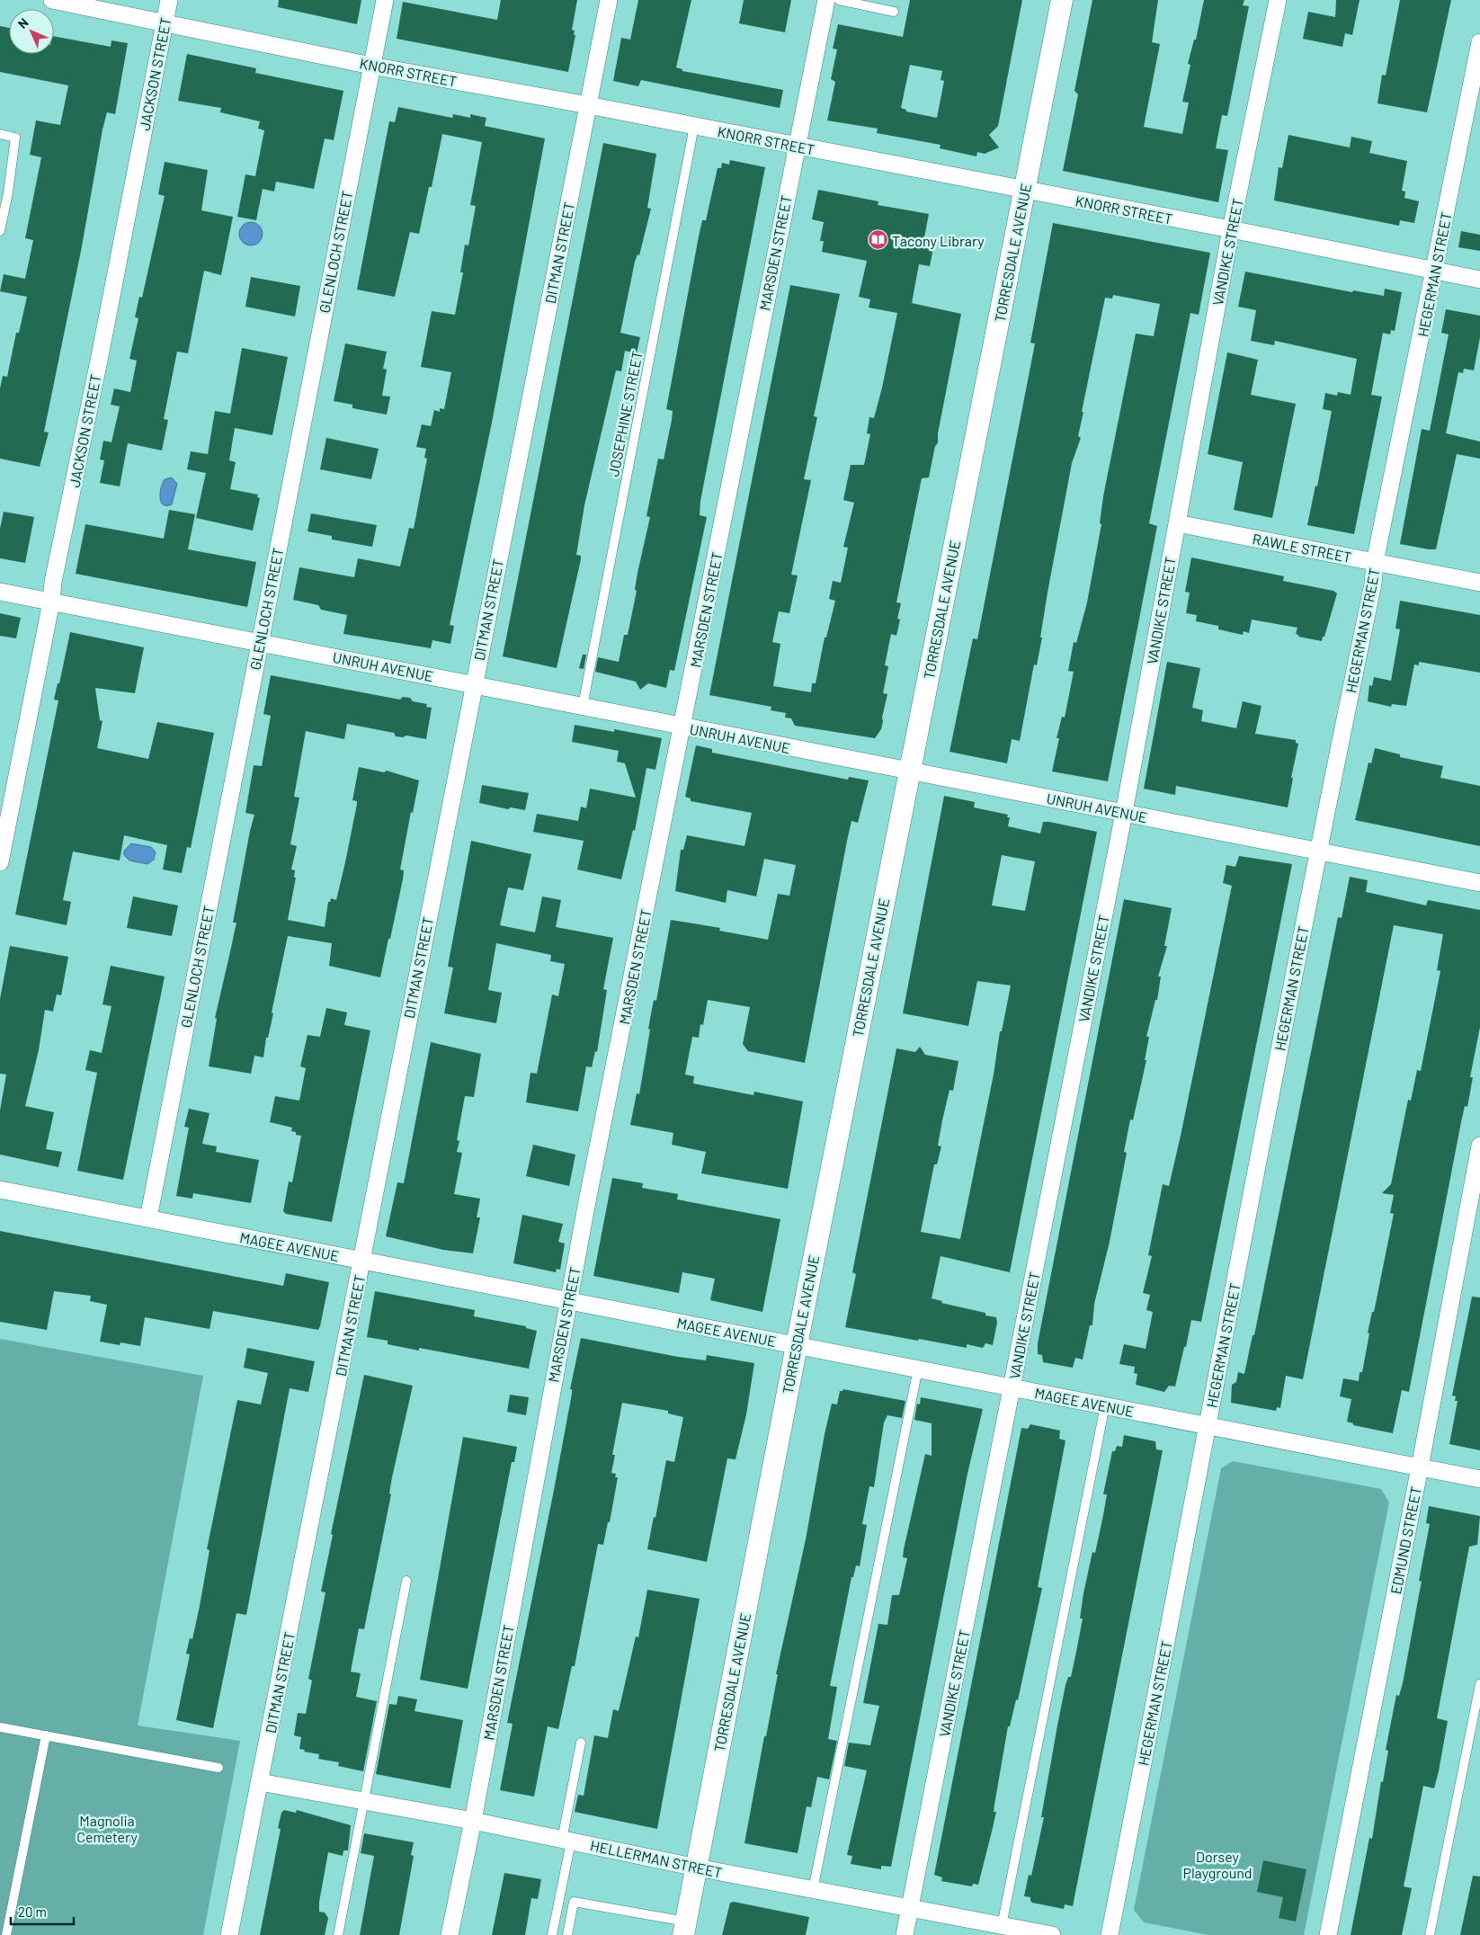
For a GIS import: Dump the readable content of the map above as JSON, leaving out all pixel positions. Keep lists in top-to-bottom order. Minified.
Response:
{"streets":{"street":["KNORR STREET","JACKSON STREET","GLENLOCH STREET","VANDIKE STREET","DITMAN STREET","MARSDEN STREET","TORRESDALE AVENUE","HEGERMAN STREET","RAWLE STREET","UNRUH AVENUE","MAGEE AVENUE","EDMUND STREET","HELLERMAN STREET"],"lane":["JOSEPHINE STREET"]},"crossings":[["KNORR STREET","JACKSON STREET"],["KNORR STREET","GLENLOCH STREET"],["KNORR STREET","VANDIKE STREET"],["KNORR STREET","DITMAN STREET"],["KNORR STREET","MARSDEN STREET"],["KNORR STREET","TORRESDALE AVENUE"],["KNORR STREET","HEGERMAN STREET"],["KNORR STREET","JOSEPHINE STREET"],["JACKSON STREET","UNRUH AVENUE"],["GLENLOCH STREET","UNRUH AVENUE"],["GLENLOCH STREET","MAGEE AVENUE"],["VANDIKE STREET","RAWLE STREET"],["VANDIKE STREET","UNRUH AVENUE"],["VANDIKE STREET","MAGEE AVENUE"],["VANDIKE STREET","HELLERMAN STREET"],["DITMAN STREET","UNRUH AVENUE"],["DITMAN STREET","MAGEE AVENUE"],["DITMAN STREET","HELLERMAN STREET"],["MARSDEN STREET","UNRUH AVENUE"],["MARSDEN STREET","MAGEE AVENUE"],["MARSDEN STREET","HELLERMAN STREET"],["TORRESDALE AVENUE","UNRUH AVENUE"],["TORRESDALE AVENUE","MAGEE AVENUE"],["TORRESDALE AVENUE","HELLERMAN STREET"],["HEGERMAN STREET","RAWLE STREET"],["HEGERMAN STREET","UNRUH AVENUE"],["HEGERMAN STREET","MAGEE AVENUE"],["JOSEPHINE STREET","UNRUH AVENUE"],["MAGEE AVENUE","EDMUND STREET"]],"parks":["Magnolia Cemetery","Dorsey Playground"],"places":{"library":["Tacony Library"]},"scale_bar":"20 m","north":"top left"}
